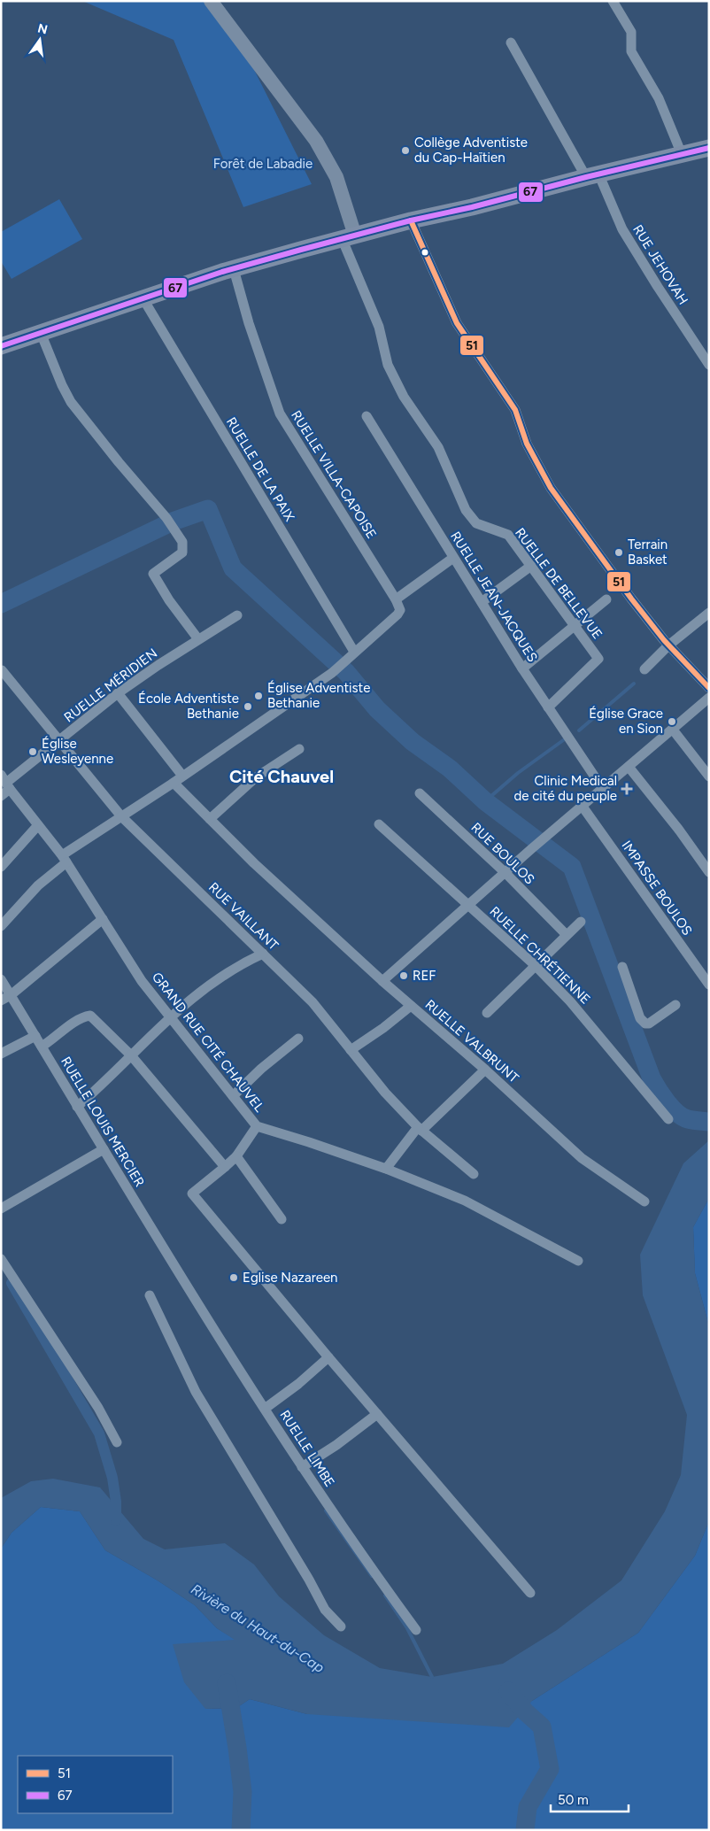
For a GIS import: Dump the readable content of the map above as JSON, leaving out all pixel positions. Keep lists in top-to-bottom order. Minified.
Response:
{"streets":{"street":["RUE JEHOVAH","RUELLE DE LA PAIX","RUELLE VILLA-CAPOISE","RUELLE DE BELLEVUE","RUELLE JEAN-JACQUES","RUELLE MÉRIDIEN","RUE BOULOS","IMPASSE BOULOS","RUE VAILLANT","RUELLE CHRÉTIENNE","RUELLE VALBRUNT","GRAND RUE CITÉ CHAUVEL","RUELLE LOUIS MERCIER","RUELLE LIMBE"]},"crossings":[["RUELLE DE BELLEVUE","RUELLE JEAN-JACQUES"],["RUELLE MÉRIDIEN","RUE VAILLANT"],["RUELLE MÉRIDIEN","GRAND RUE CITÉ CHAUVEL"],["RUELLE LOUIS MERCIER","RUELLE LIMBE"]],"districts":["Cité Chauvel"],"water":["Rivière du Haut-du-Cap"],"parks":["Forêt de Labadie"],"places":{"other":["Collège Adventiste du Cap-Haïtien","Terrain Basket","Église Adventiste Bethanie","École Adventiste Bethanie","Église Grace en Sion","Église Wesleyenne","REF","Eglise Nazareen"],"health":["Clinic Medical de cité du peuple"]},"lines":["transit line 67","transit line 51"],"legend":["51","67"],"scale_bar":"50 m","north":"top"}
